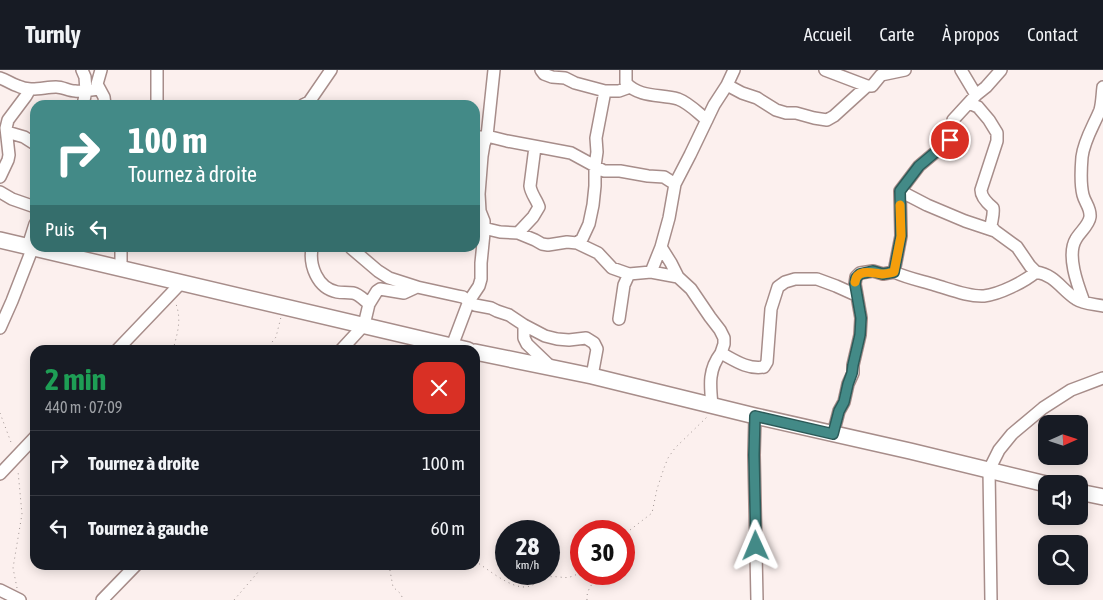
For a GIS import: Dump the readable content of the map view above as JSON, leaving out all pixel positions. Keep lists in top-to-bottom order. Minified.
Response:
{"north":"right","page":{"header":"Turnly","nav":["Accueil","Carte","À propos","Contact"],"turn":["100 m","Tournez à droite"],"then":"Puis","heading":["2 min","440 m · 07:09"],"list":[{"name":"Tournez à droite","value":"100 m"},{"name":"Tournez à gauche","value":"60 m"}],"speed":"28 km/h","limit":"30"}}
